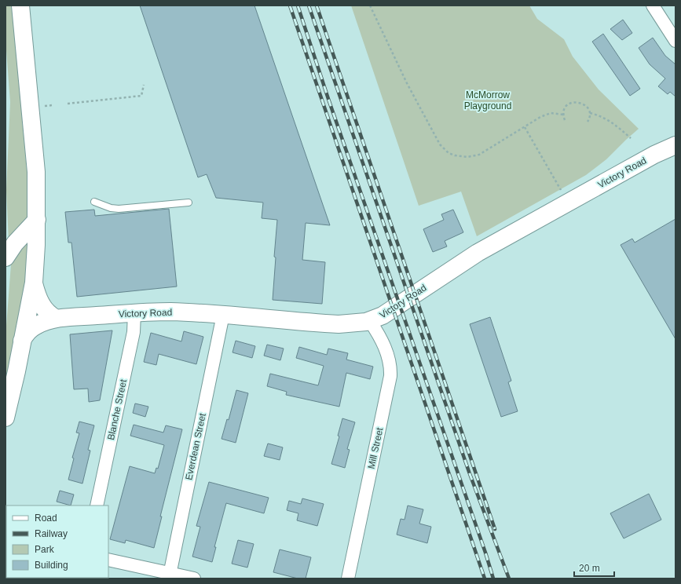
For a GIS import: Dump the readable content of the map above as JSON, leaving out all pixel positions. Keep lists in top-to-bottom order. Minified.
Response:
{"streets":{"main road":["Victory Road"],"street":["Blanche Street","Everdean Street","Mill Street"]},"crossings":[["Victory Road","Blanche Street"],["Victory Road","Everdean Street"],["Victory Road","Mill Street"]],"parks":["McMorrow Playground"],"legend":["Road","Railway","Park","Building"],"scale_bar":"20 m"}
